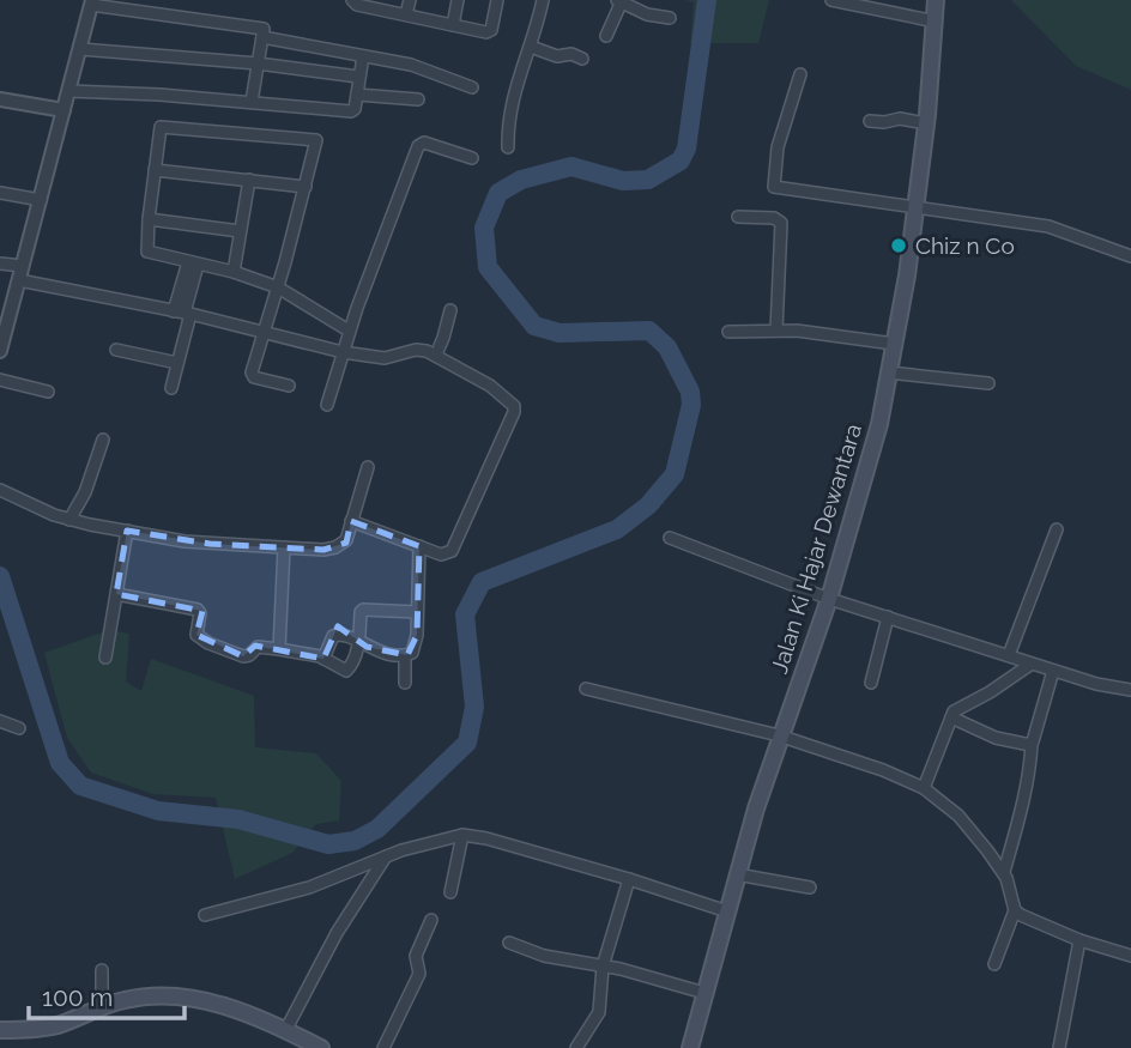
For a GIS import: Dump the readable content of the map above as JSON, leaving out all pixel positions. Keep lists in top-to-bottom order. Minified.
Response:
{"streets":{"main road":["Jalan Ki Hajar Dewantara"]},"places":["Chiz n Co"],"scale_bar":"100 m"}
